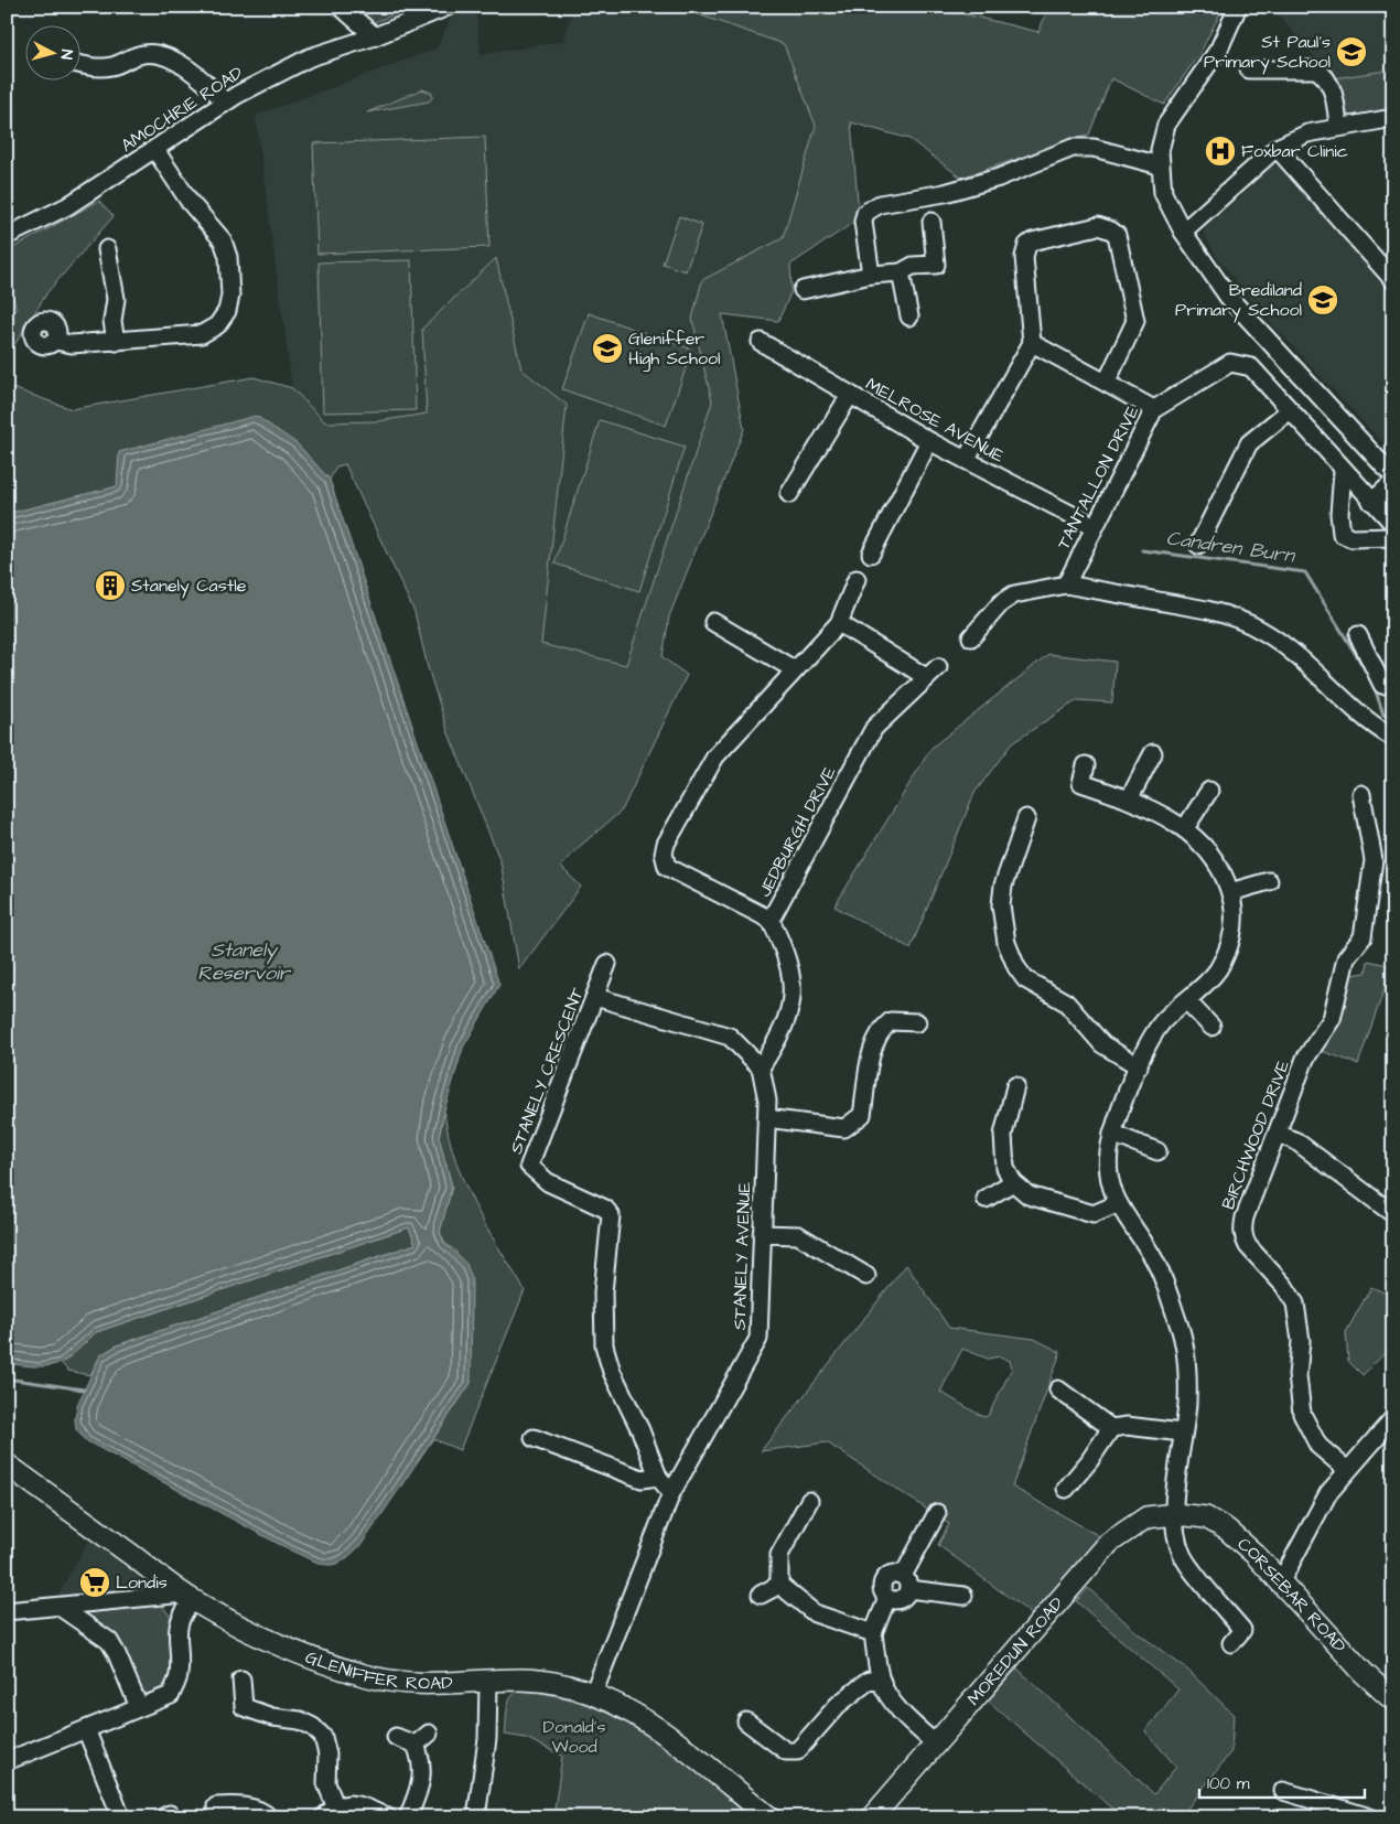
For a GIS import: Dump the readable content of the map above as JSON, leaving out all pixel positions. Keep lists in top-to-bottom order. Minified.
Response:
{"streets":{"main road":["CORSEBAR ROAD","MOREDUN ROAD","GLENIFFER ROAD"],"street":["AMOCHRIE ROAD","MELROSE AVENUE","TANTALLON DRIVE","JEDBURGH DRIVE","STANELY CRESCENT","BIRCHWOOD DRIVE","STANELY AVENUE"]},"crossings":[["MELROSE AVENUE","TANTALLON DRIVE"],["JEDBURGH DRIVE","STANELY AVENUE"],["STANELY CRESCENT","STANELY AVENUE"],["STANELY AVENUE","GLENIFFER ROAD"],["CORSEBAR ROAD","MOREDUN ROAD"]],"water":["Candren Burn","Stanely Reservoir"],"parks":["Donald's Wood"],"places":{"school or university":["St Paul's Primary School","Brediland Primary School","Gleniffer High School"],"hospital":["Foxbar Clinic"],"building":["Stanely Castle"],"supermarket":["Londis"]},"scale_bar":"100 m","north":"right"}
